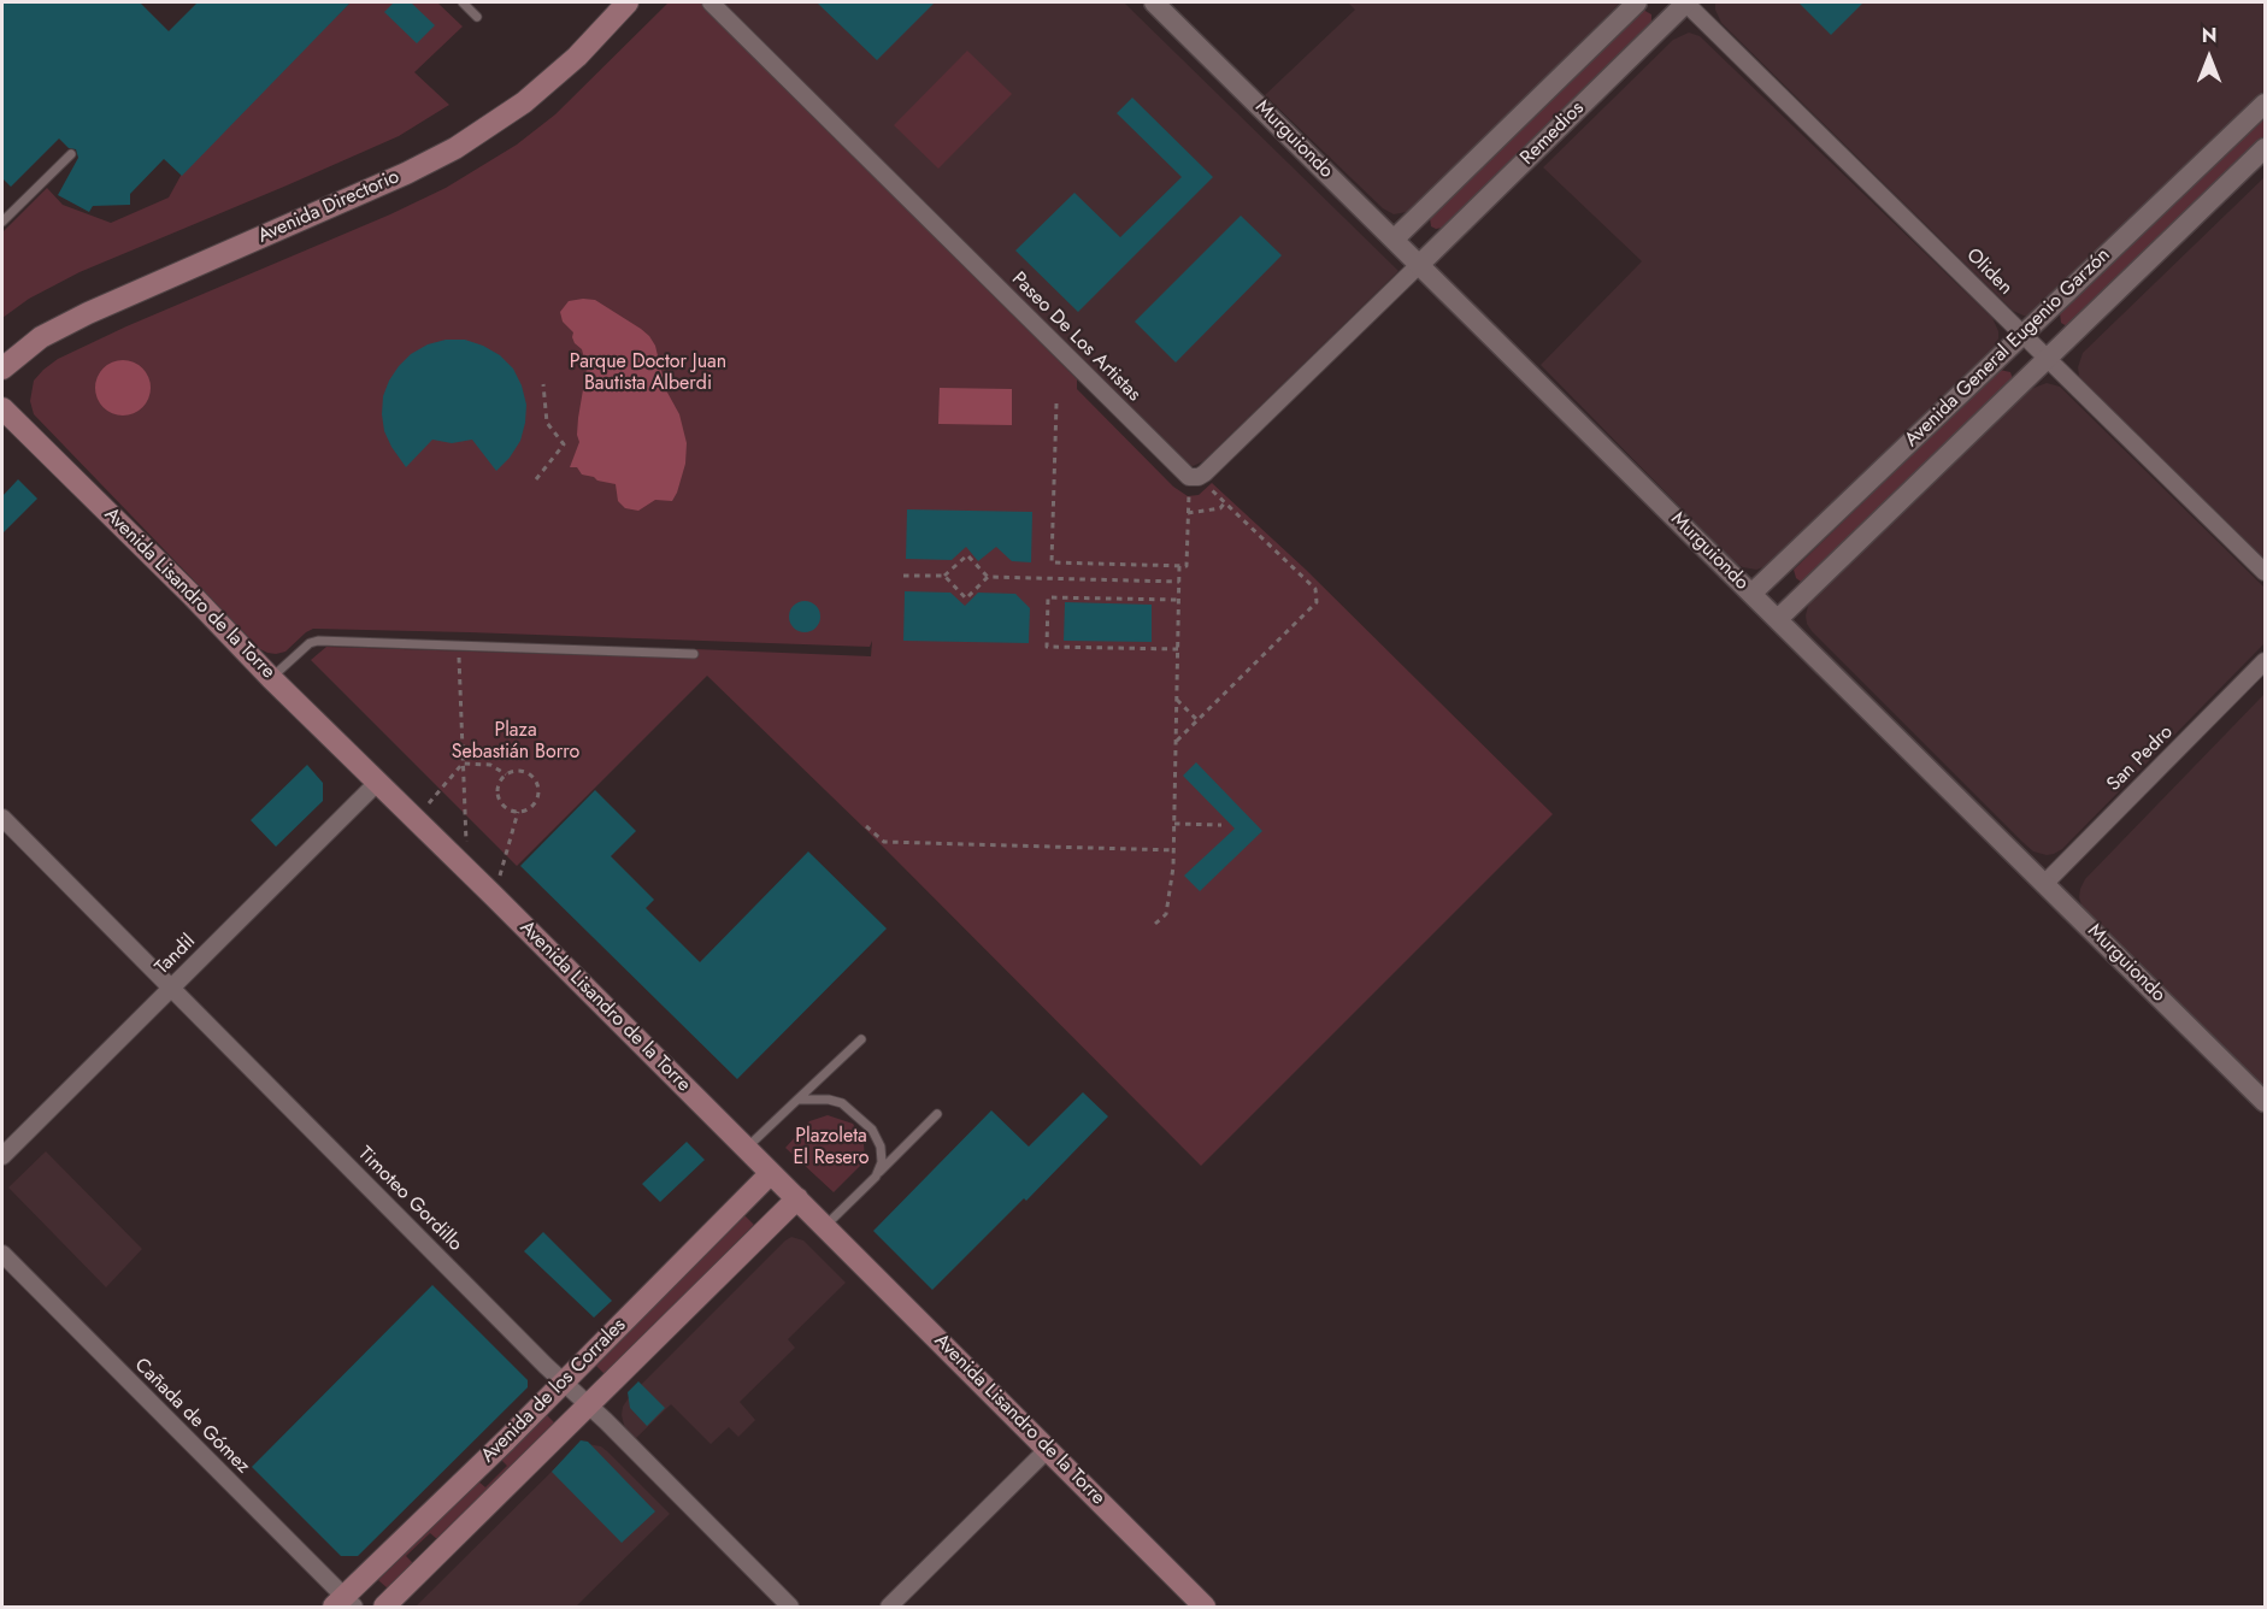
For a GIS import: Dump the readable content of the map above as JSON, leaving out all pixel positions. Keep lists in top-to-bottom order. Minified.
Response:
{"streets":{"main road":["Avenida Directorio","Avenida Lisandro de la Torre","Avenida de los Corrales"],"street":["Remedios","Murguiondo","Oliden","Paseo De Los Artistas","Avenida General Eugenio Garzón","San Pedro","Tandil","Timoteo Gordillo","Cañada de Gómez"]},"crossings":[["Remedios","Murguiondo"],["Remedios","Oliden"],["Murguiondo","Avenida General Eugenio Garzón"],["Murguiondo","San Pedro"],["Oliden","Avenida General Eugenio Garzón"],["Avenida Lisandro de la Torre","Tandil"],["Avenida Lisandro de la Torre","Avenida de los Corrales"],["Tandil","Timoteo Gordillo"],["Timoteo Gordillo","Avenida de los Corrales"],["Avenida de los Corrales","Cañada de Gómez"]],"parks":["Parque Doctor Juan Bautista Alberdi","Plaza Sebastián Borro","Plazoleta El Resero"],"north":"top"}
